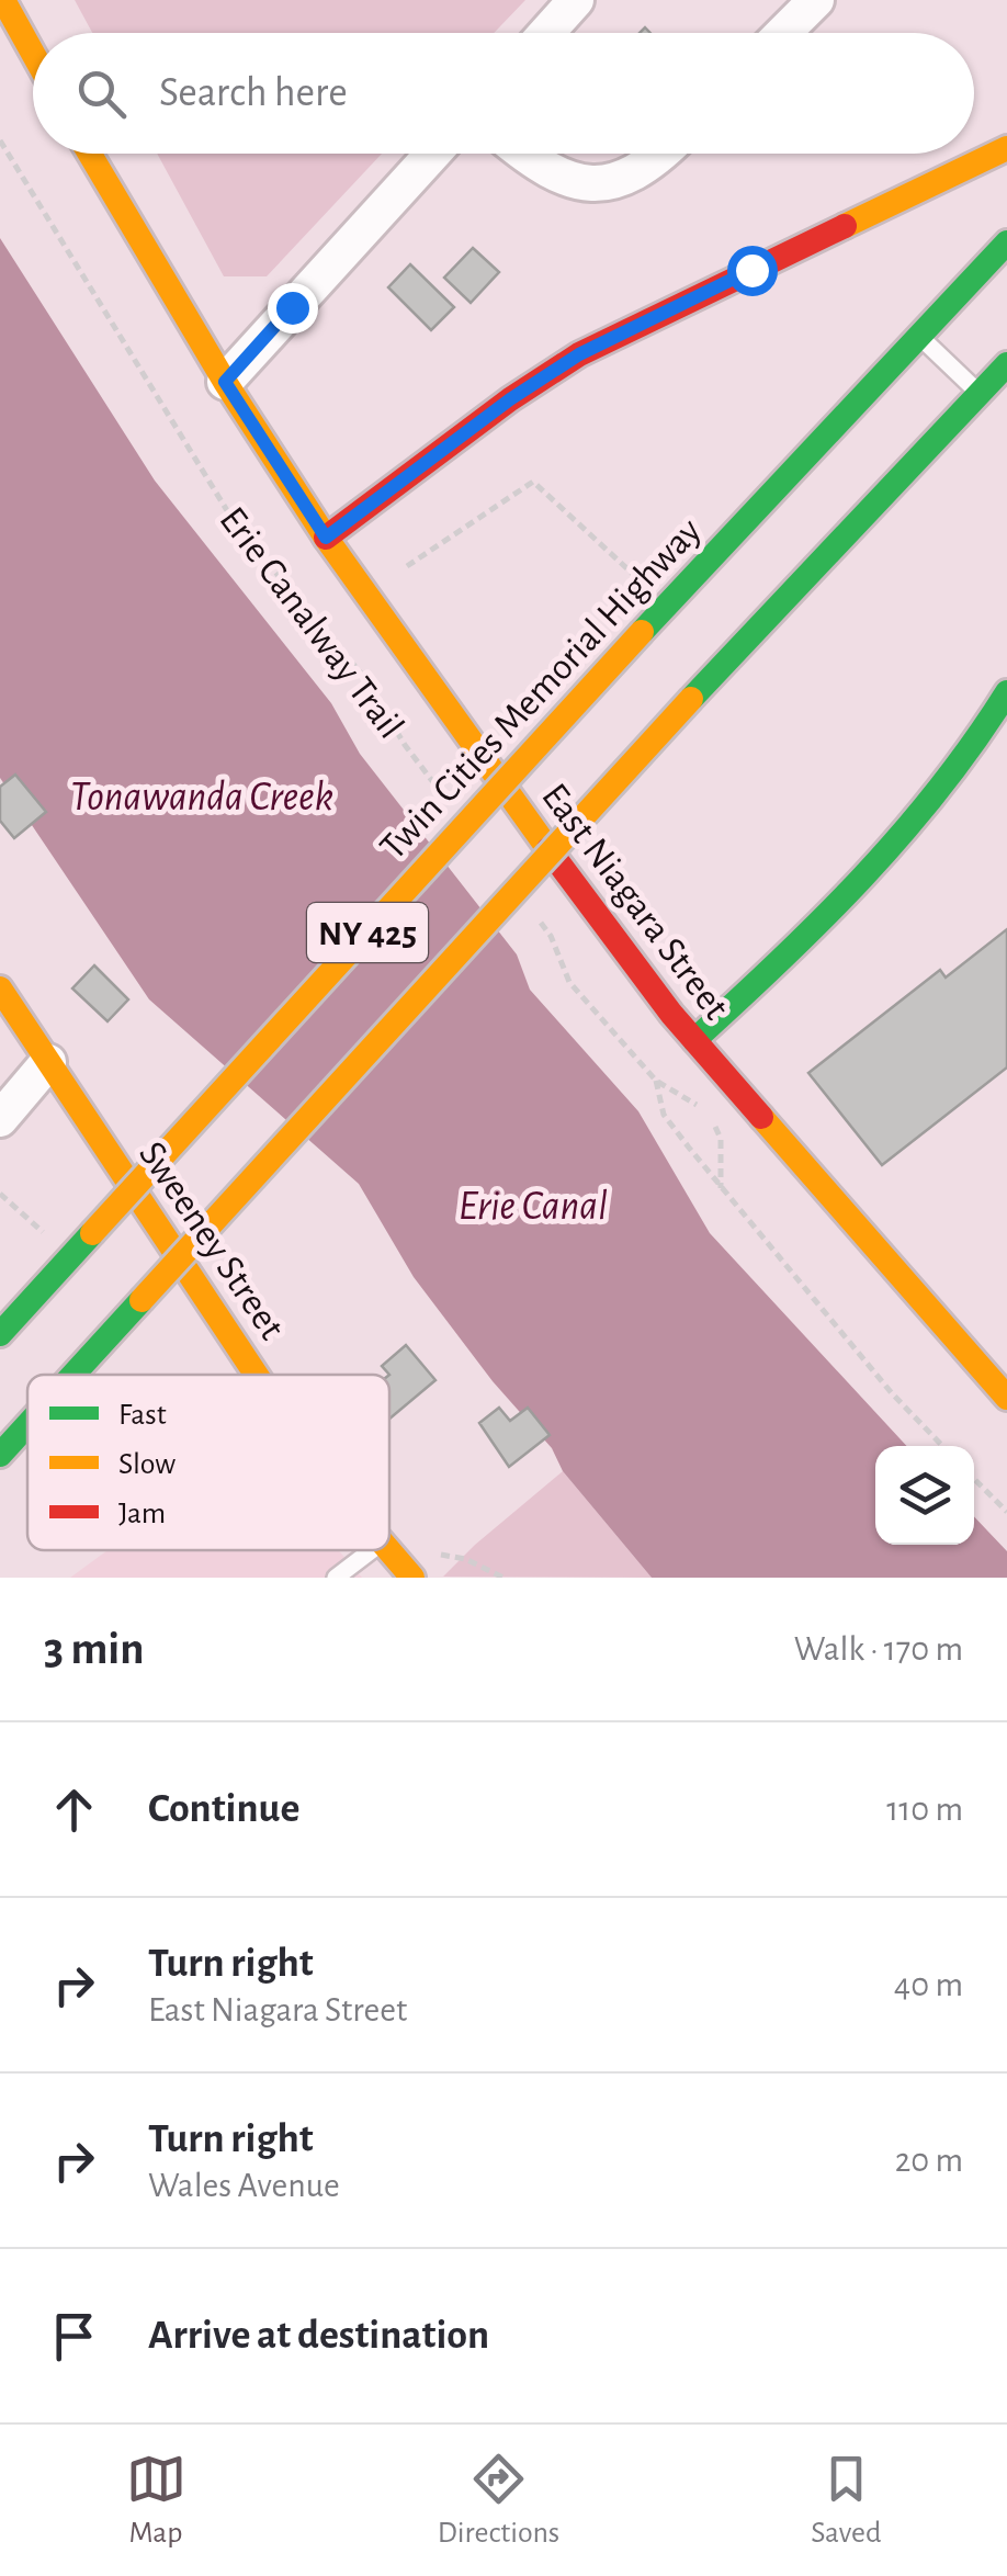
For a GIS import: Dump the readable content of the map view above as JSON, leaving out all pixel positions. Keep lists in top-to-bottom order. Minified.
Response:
{"streets":{"main road":["Twin Cities Memorial Highway","East Niagara Street","NY 425","Sweeney Street"],"path":["Erie Canalway Trail"]},"water":["Tonawanda Creek","Erie Canal"],"legend":["Fast","Slow","Jam"],"page":{"search":"Search here","heading":["3 min","Walk · 170 m"],"list":[["Continue","110 m"],["Turn right","East Niagara Street","40 m"],["Turn right","Wales Avenue","20 m"],"Arrive at destination"],"nav":["Map","Directions","Saved"]}}
